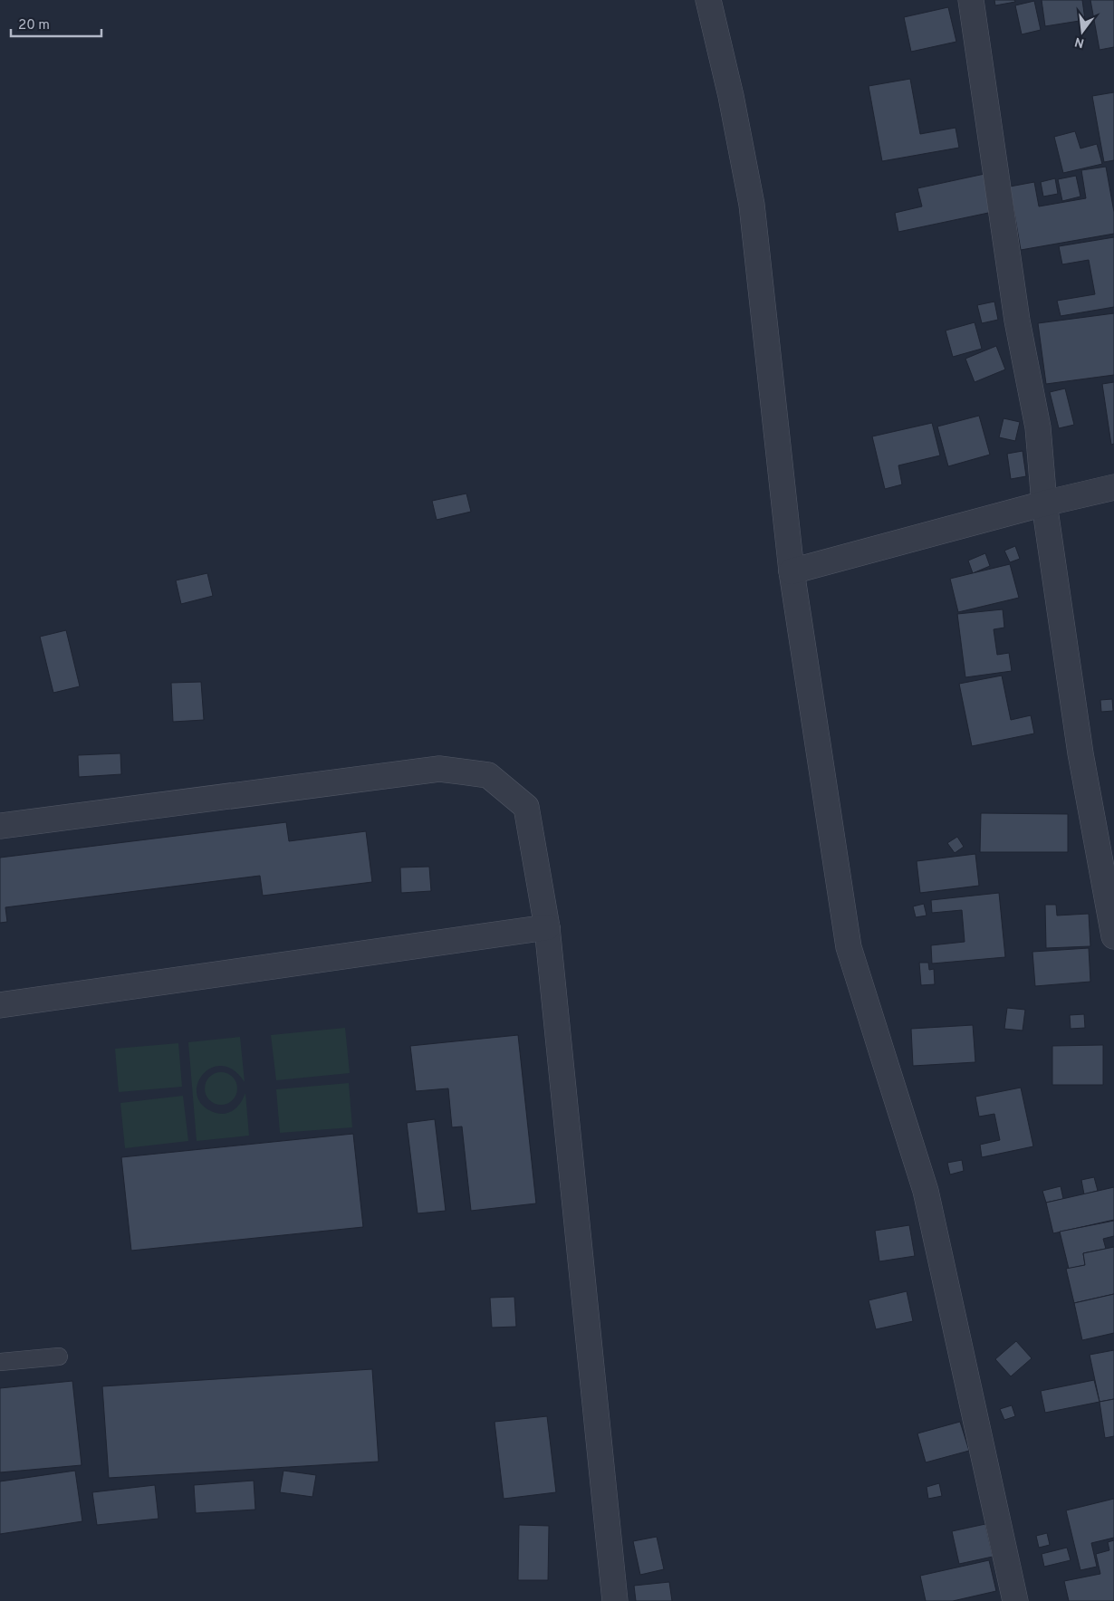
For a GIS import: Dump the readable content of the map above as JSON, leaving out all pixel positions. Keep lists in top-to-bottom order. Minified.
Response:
{"scale_bar":"20 m","north":"bottom"}
